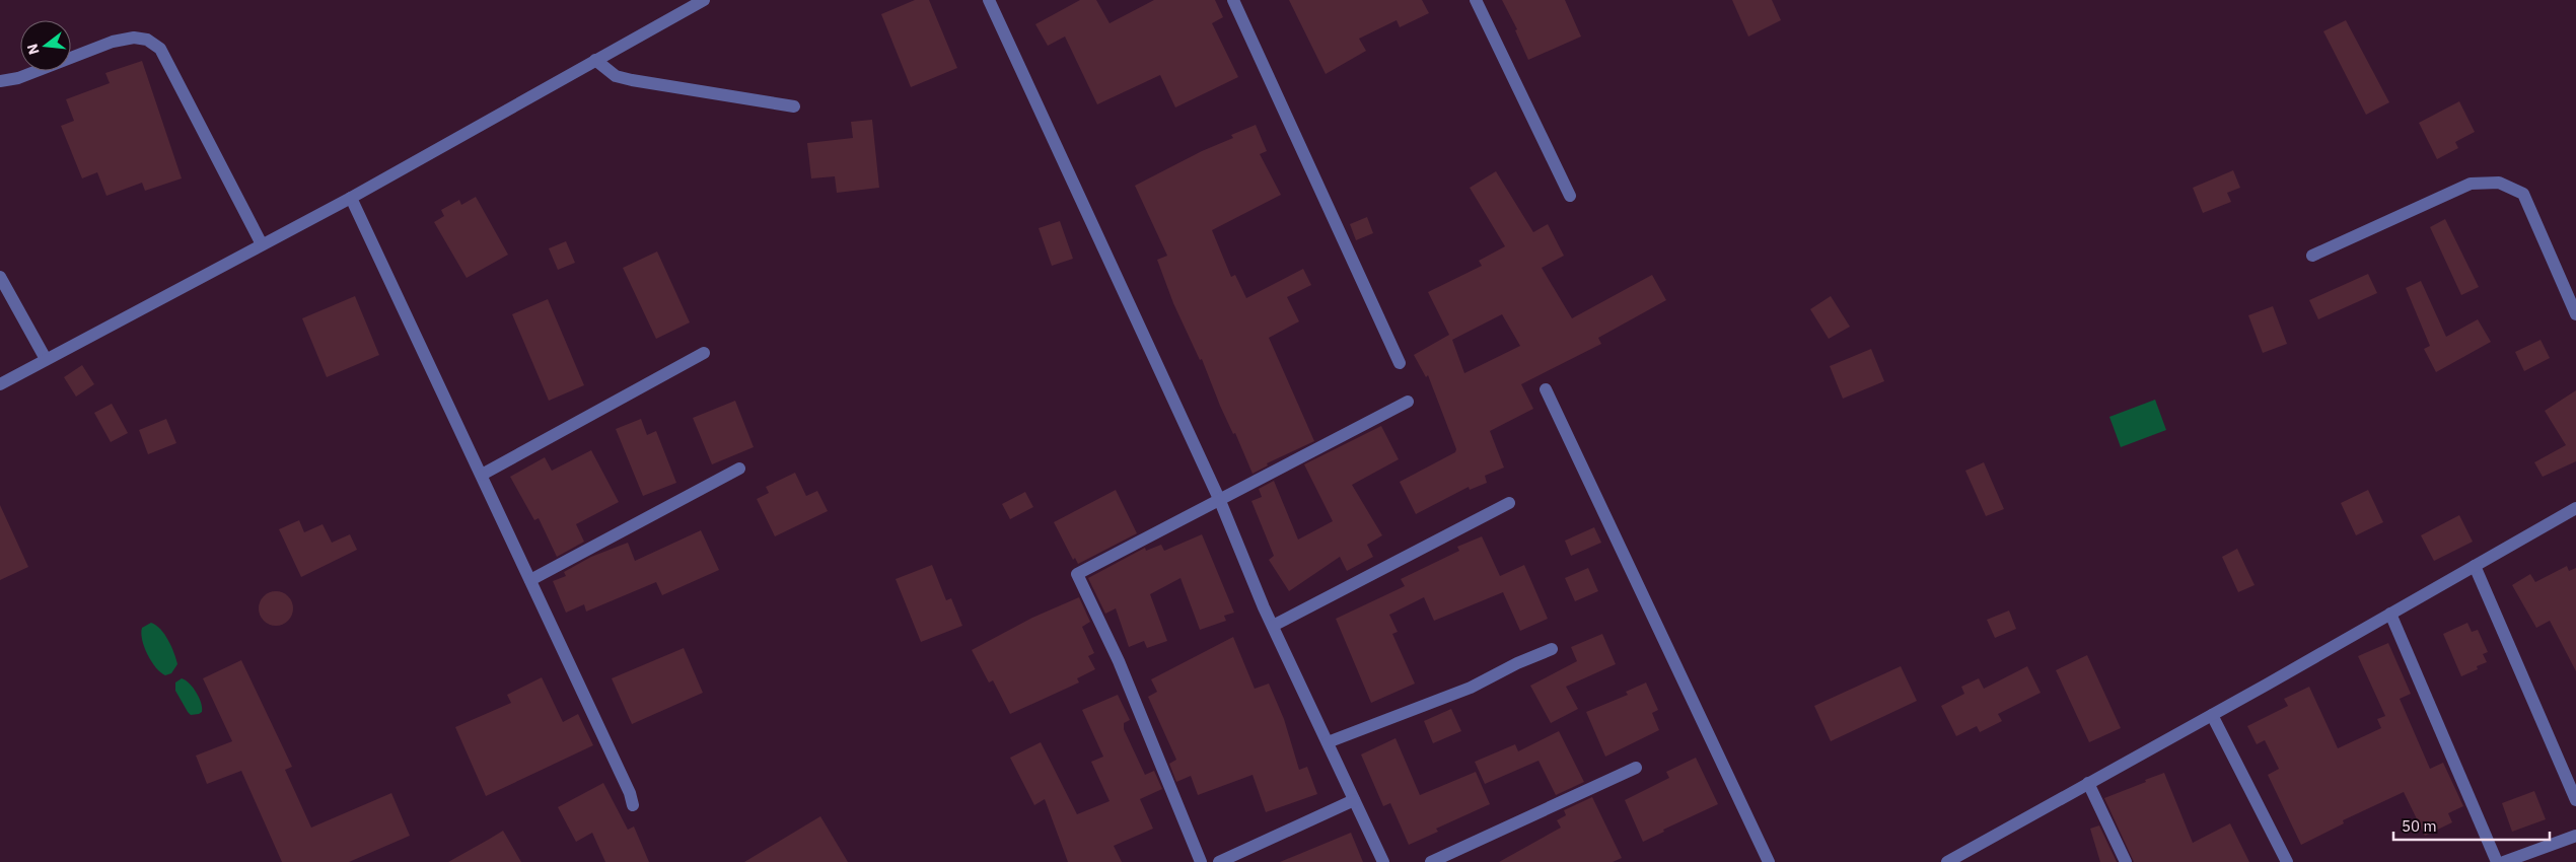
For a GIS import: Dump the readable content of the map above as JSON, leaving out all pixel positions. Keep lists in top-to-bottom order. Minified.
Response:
{"scale_bar":"50 m","north":"left"}
